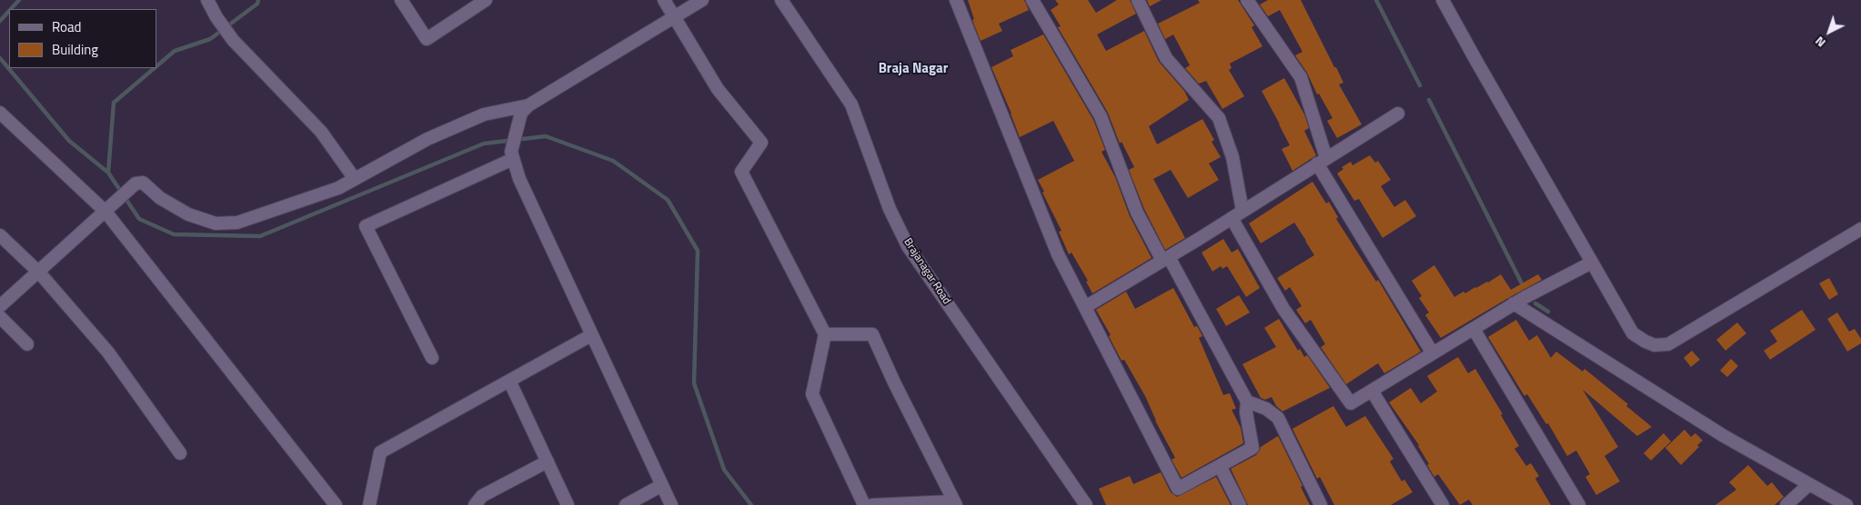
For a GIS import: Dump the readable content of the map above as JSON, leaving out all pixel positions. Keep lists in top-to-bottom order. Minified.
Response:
{"streets":{"street":["Brajanagar Road"]},"districts":["Braja Nagar"],"legend":["Road","Building"],"north":"bottom left"}
